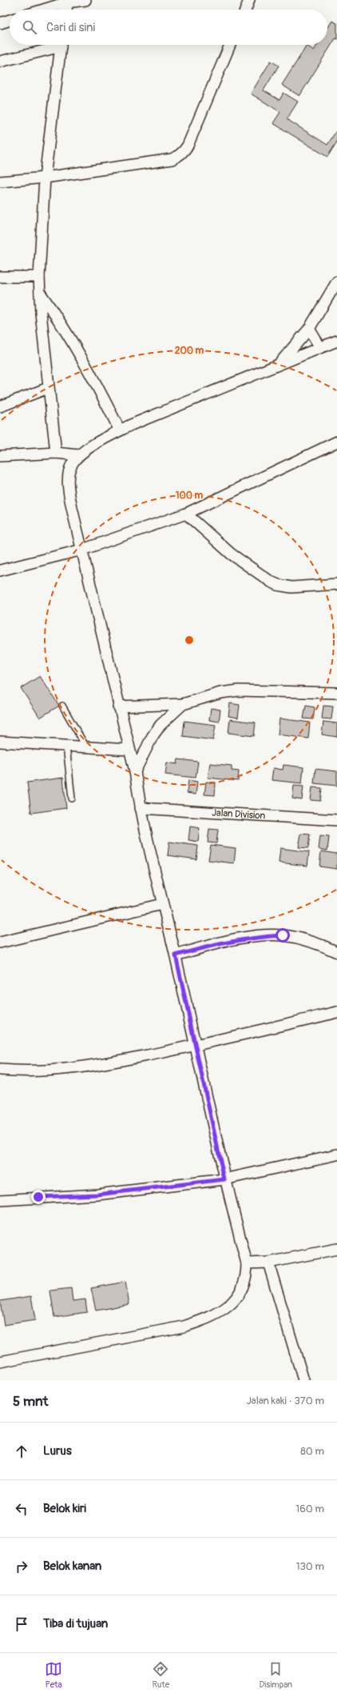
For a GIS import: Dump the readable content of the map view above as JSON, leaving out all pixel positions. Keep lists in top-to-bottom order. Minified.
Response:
{"streets":{"street":["Jalan Division"]},"page":{"search":"Cari di sini","heading":["5 mnt","Jalan kaki · 370 m"],"list":[["Lurus","80 m"],["Belok kiri","160 m"],["Belok kanan","130 m"],"Tiba di tujuan"],"nav":["Peta","Rute","Disimpan"]},"rings":["200 m","100 m"]}
